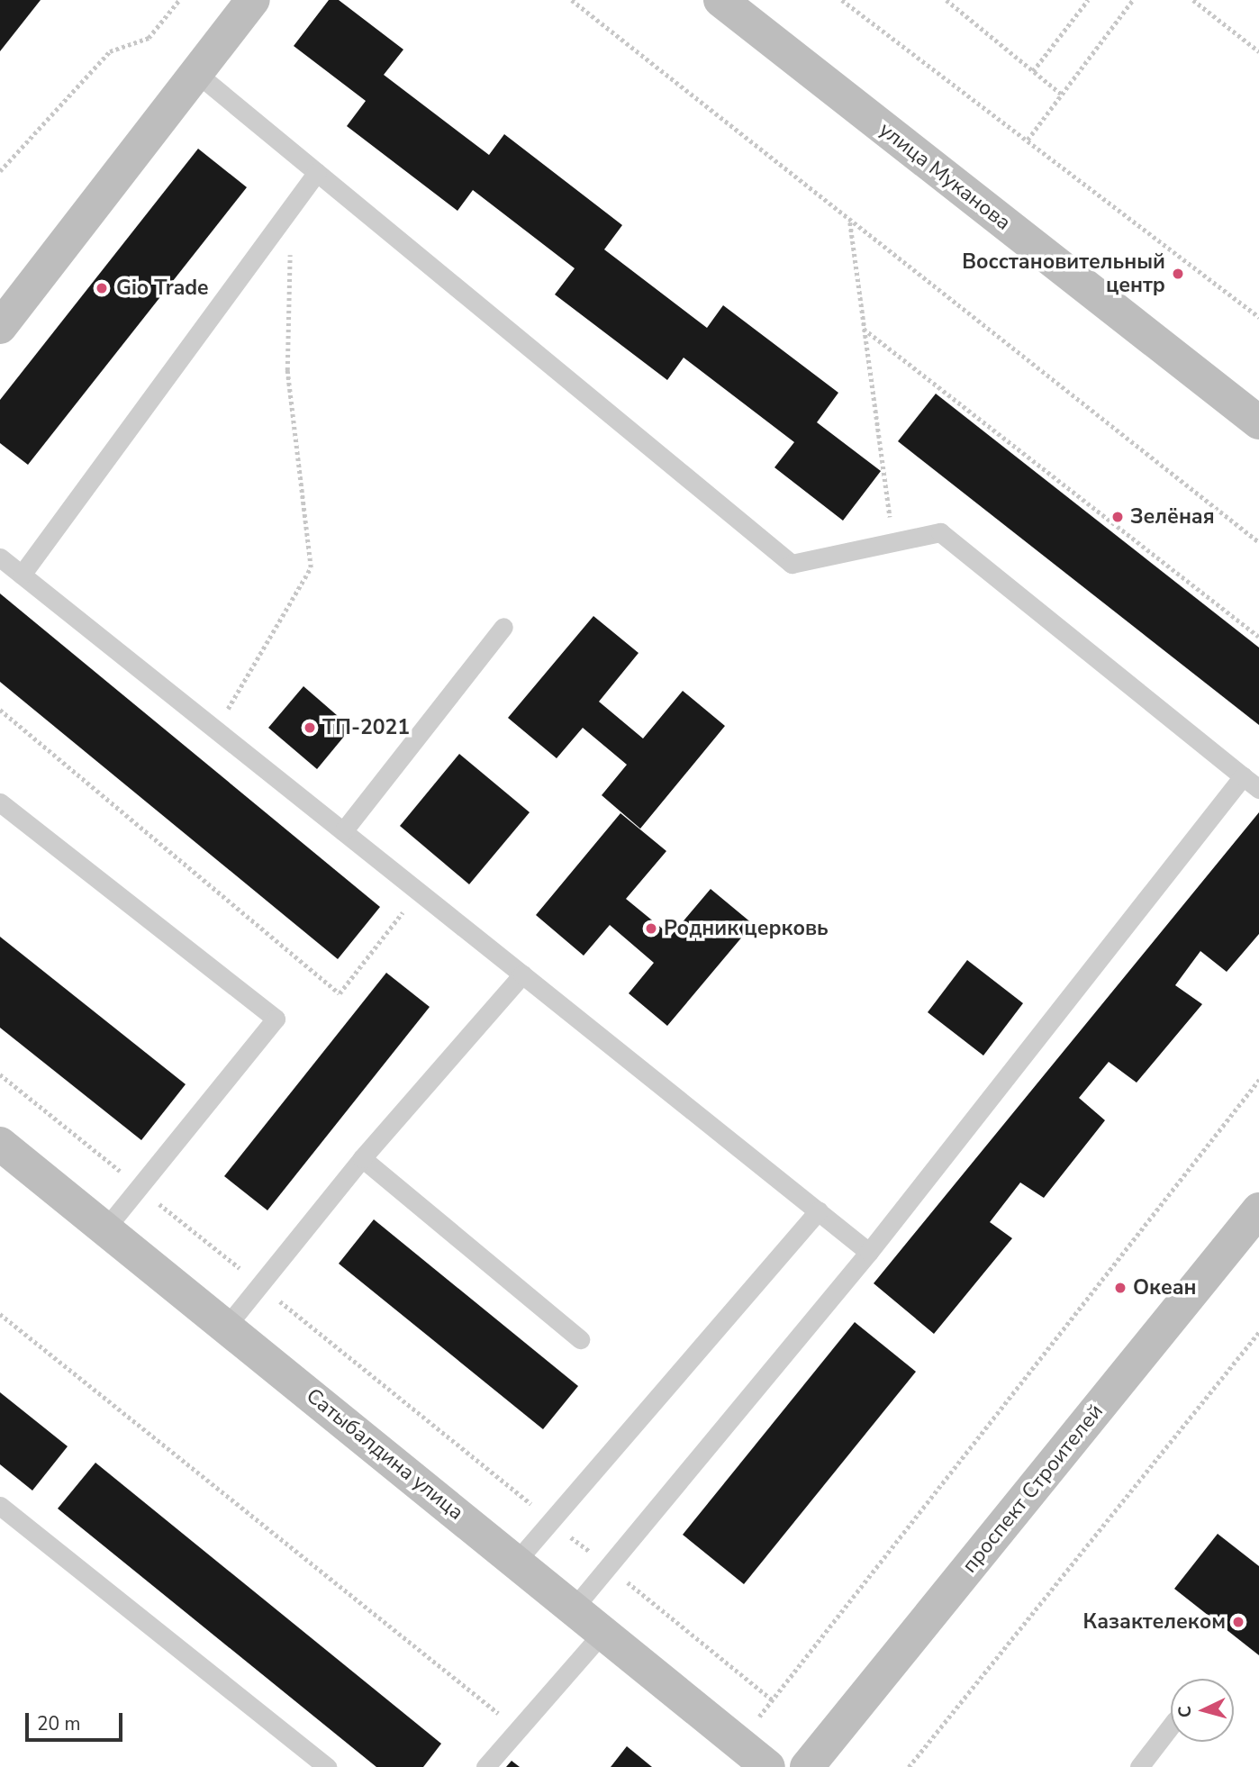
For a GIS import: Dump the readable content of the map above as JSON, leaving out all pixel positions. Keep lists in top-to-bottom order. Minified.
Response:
{"streets":{"street":["улица Муканова","Сатыбалдина улица","проспект Строителей"]},"places":["Восстановительный центр","Gio Trade","Зелёная","ТП-2021","Родник церковь","Океан","Казактелеком"],"scale_bar":"20 m","north":"left"}
